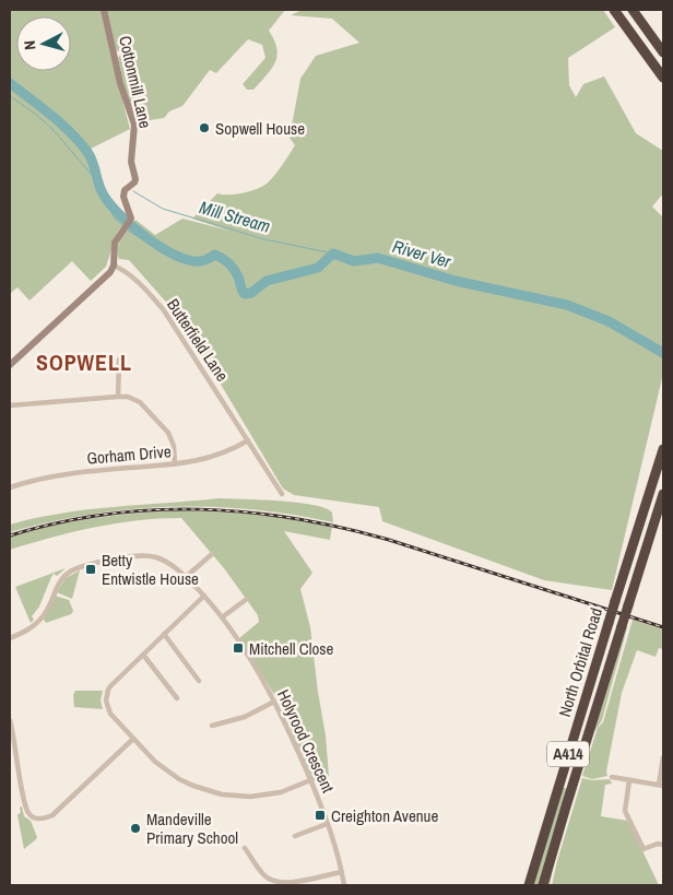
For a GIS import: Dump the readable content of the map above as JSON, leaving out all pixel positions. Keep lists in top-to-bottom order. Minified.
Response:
{"streets":{"highway":["North Orbital Road","A414"],"street":["Cottonmill Lane","Butterfield Lane","Gorham Drive","Holyrood Crescent"]},"crossings":[["Cottonmill Lane","Butterfield Lane"],["Butterfield Lane","Gorham Drive"]],"districts":["SOPWELL"],"water":["Mill Stream","River Ver"],"places":{"other":["Sopwell House","Mandeville Primary School"],"transit":["Betty Entwistle House","Mitchell Close","Creighton Avenue"]},"north":"left"}
